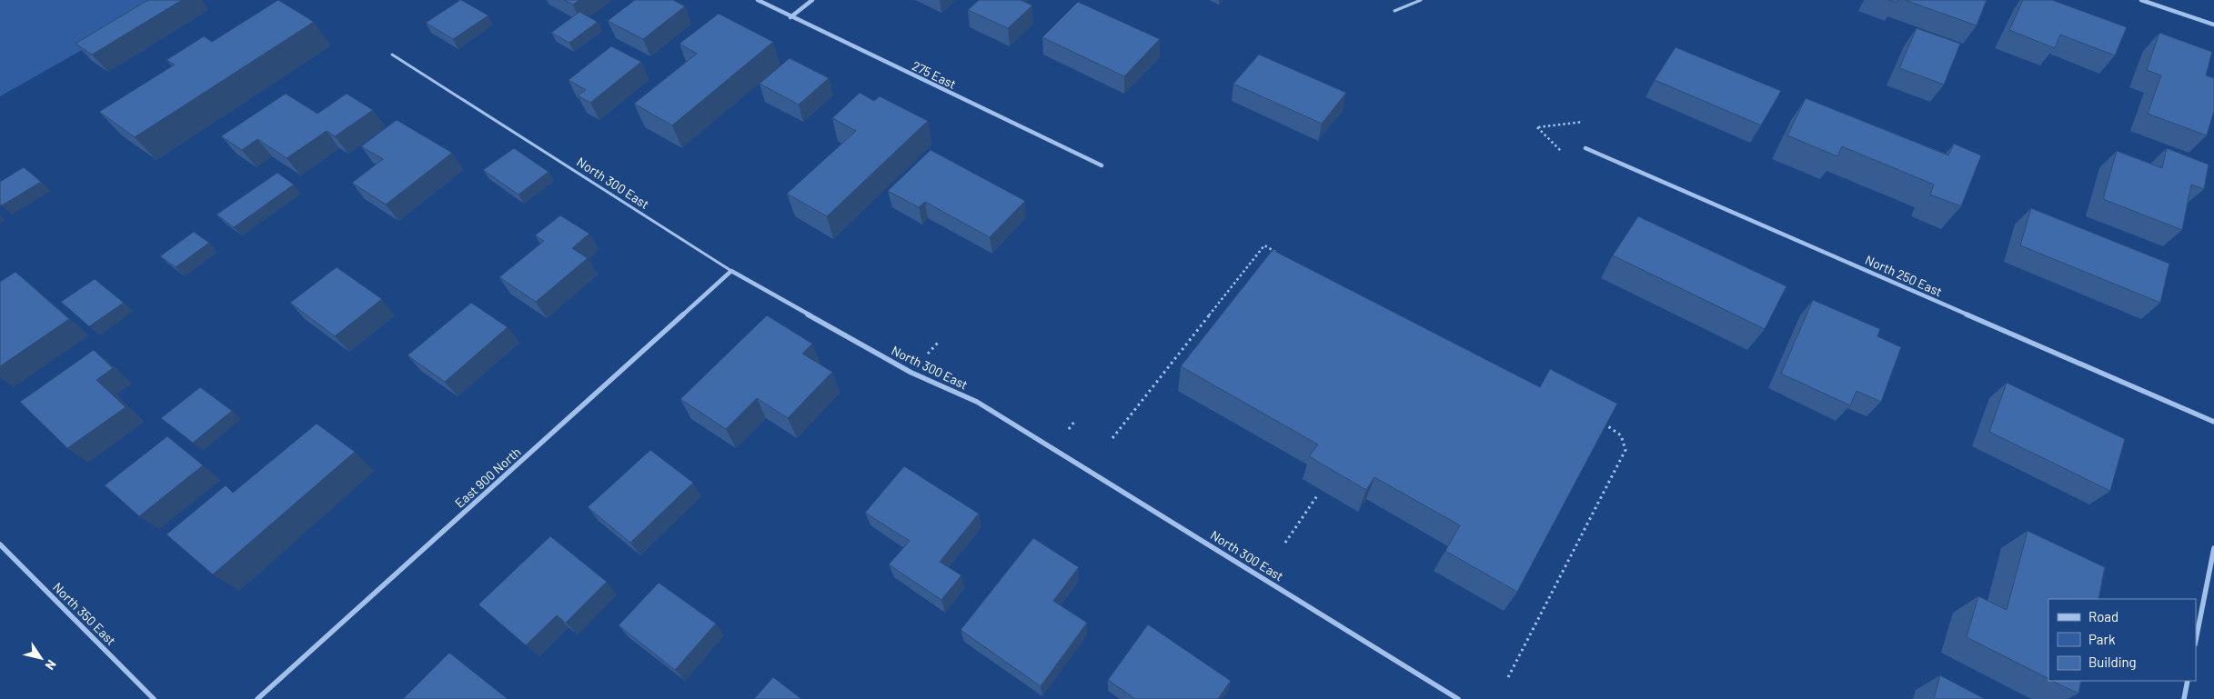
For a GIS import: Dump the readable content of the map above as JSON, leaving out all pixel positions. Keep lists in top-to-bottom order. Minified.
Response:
{"streets":{"street":["275 East","North 300 East","North 250 East","East 900 North","North 350 East"]},"crossings":[["North 300 East","East 900 North"]],"legend":["Road","Park","Building"],"north":"bottom right"}
